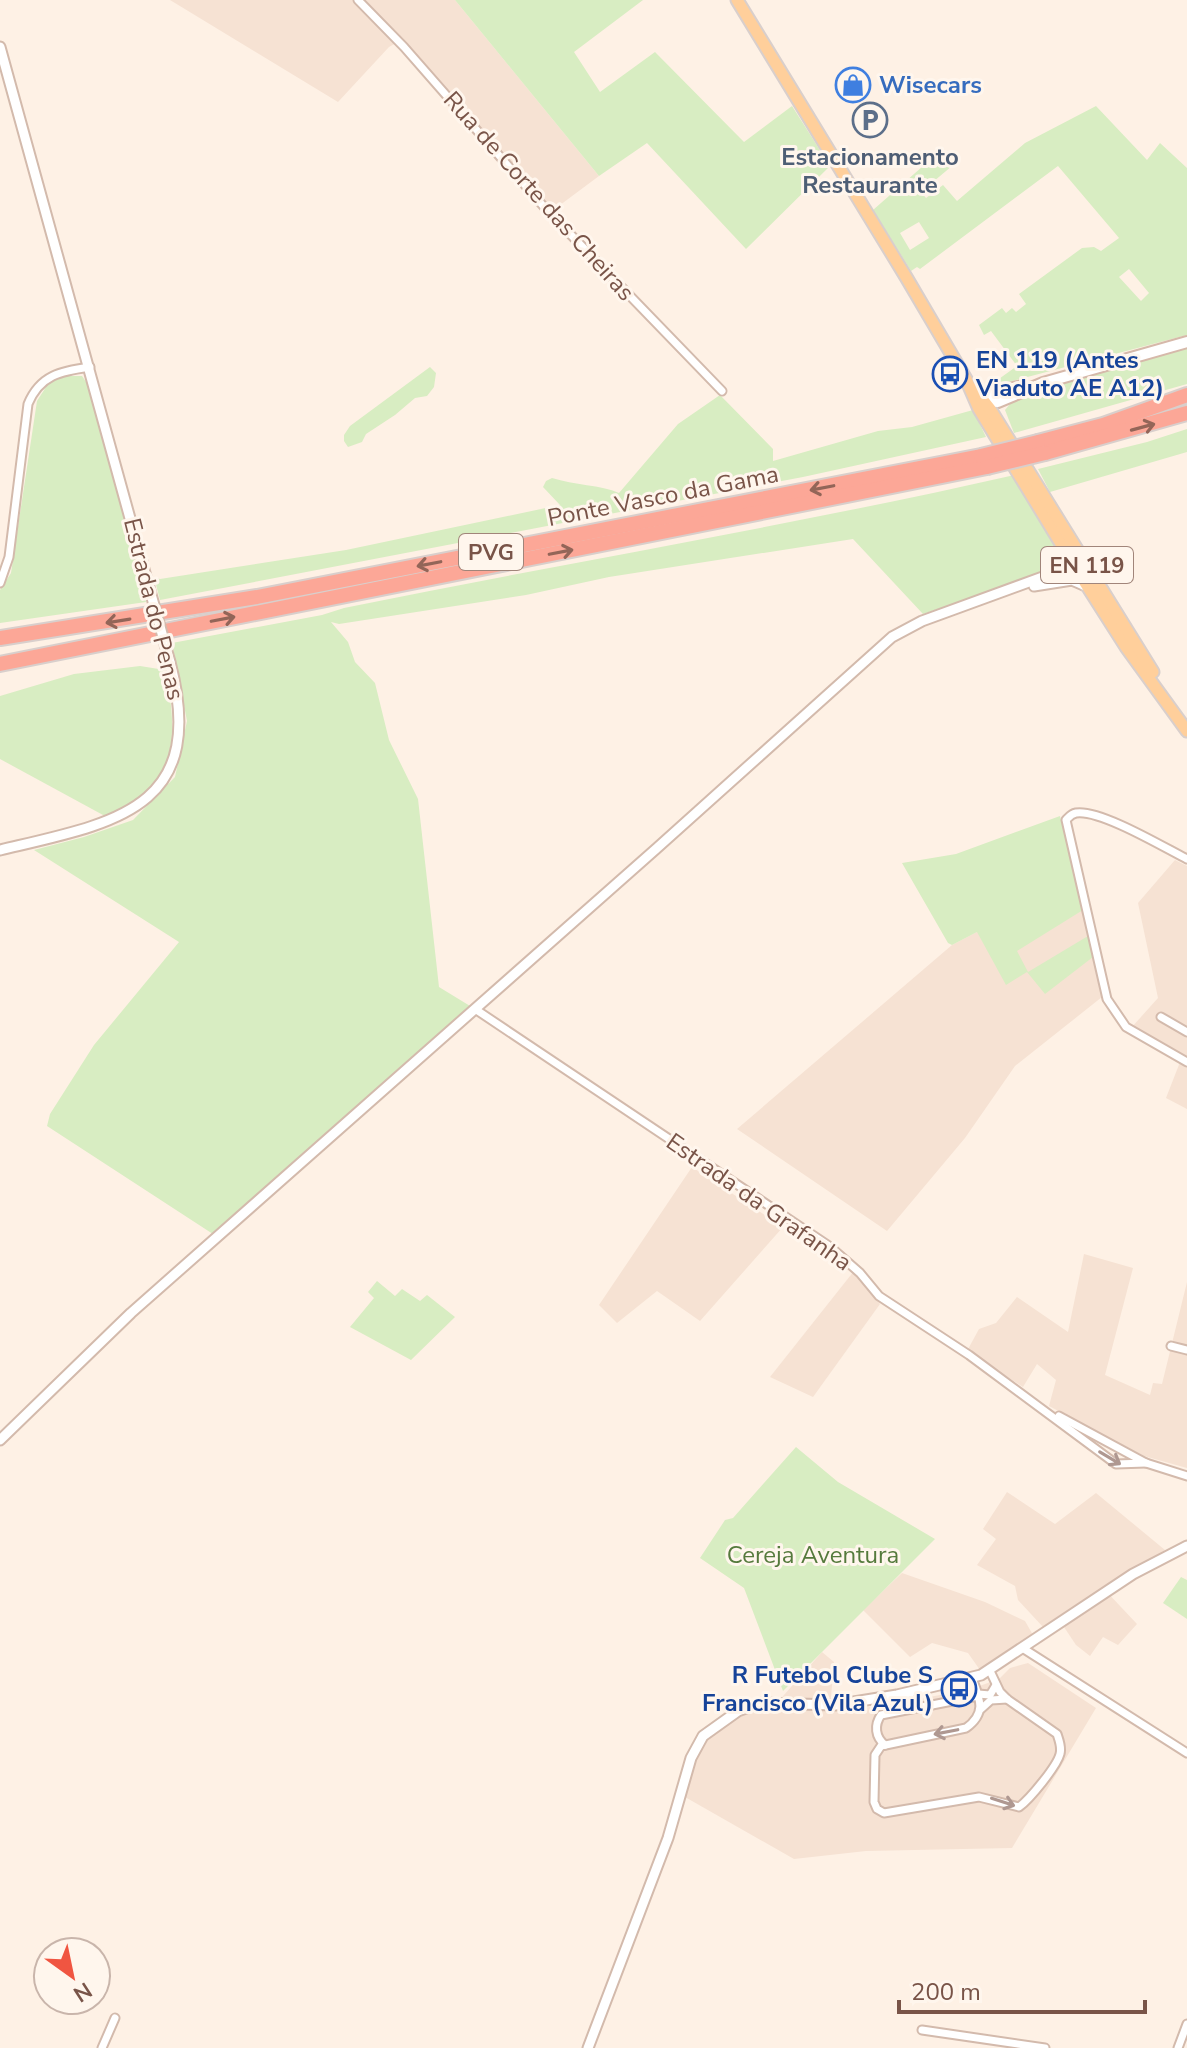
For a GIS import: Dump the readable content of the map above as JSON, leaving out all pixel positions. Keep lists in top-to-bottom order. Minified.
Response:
{"streets":{"highway":["Ponte Vasco da Gama","PVG"],"main road":["EN 119"],"street":["Rua de Corte das Cheiras","Estrada do Penas","Estrada da Grafanha"]},"parks":["Cereja Aventura"],"places":{"shop":["Wisecars"],"parking":["Estacionamento Restaurante"],"bus stop":["EN 119 (Antes Viaduto AE A12)","R Futebol Clube S Francisco (Vila Azul)"]},"scale_bar":"200 m","north":"bottom right"}
